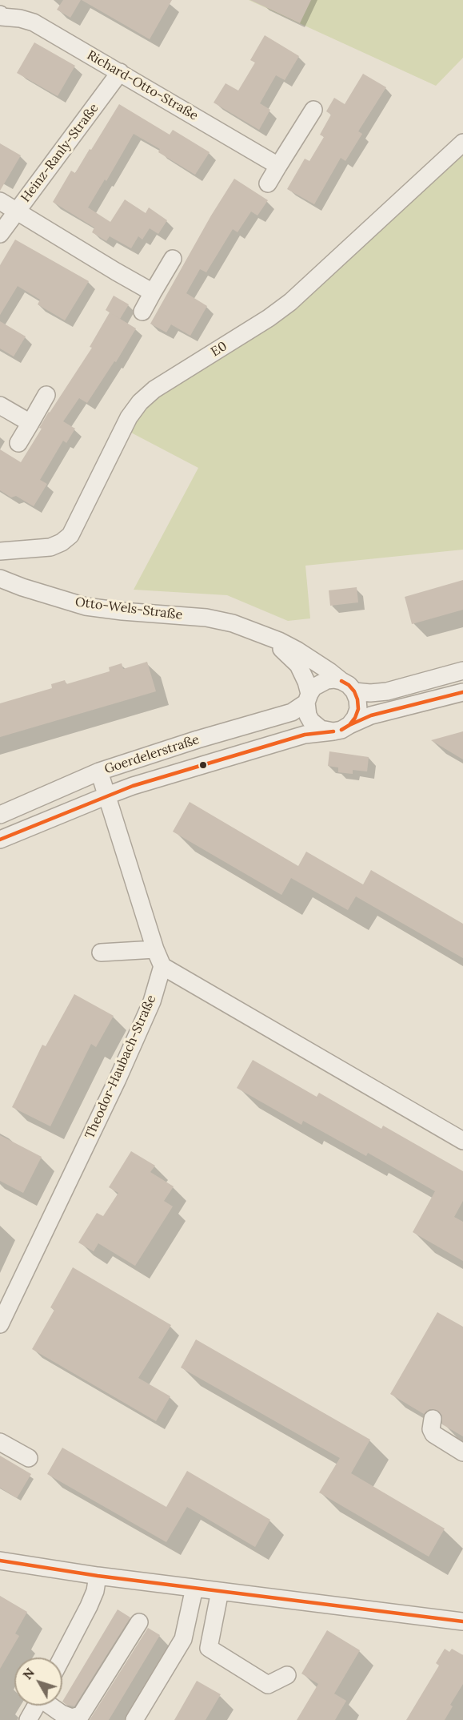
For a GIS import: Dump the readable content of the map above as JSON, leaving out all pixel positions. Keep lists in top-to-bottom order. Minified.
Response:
{"streets":{"street":["Richard-Otto-Straße","Heinz-Ranly-Straße","E0","Otto-Wels-Straße","Goerdelerstraße","Theodor-Haubach-Straße"]},"crossings":[["Richard-Otto-Straße","Heinz-Ranly-Straße"],["Otto-Wels-Straße","Goerdelerstraße"]],"north":"top left"}
